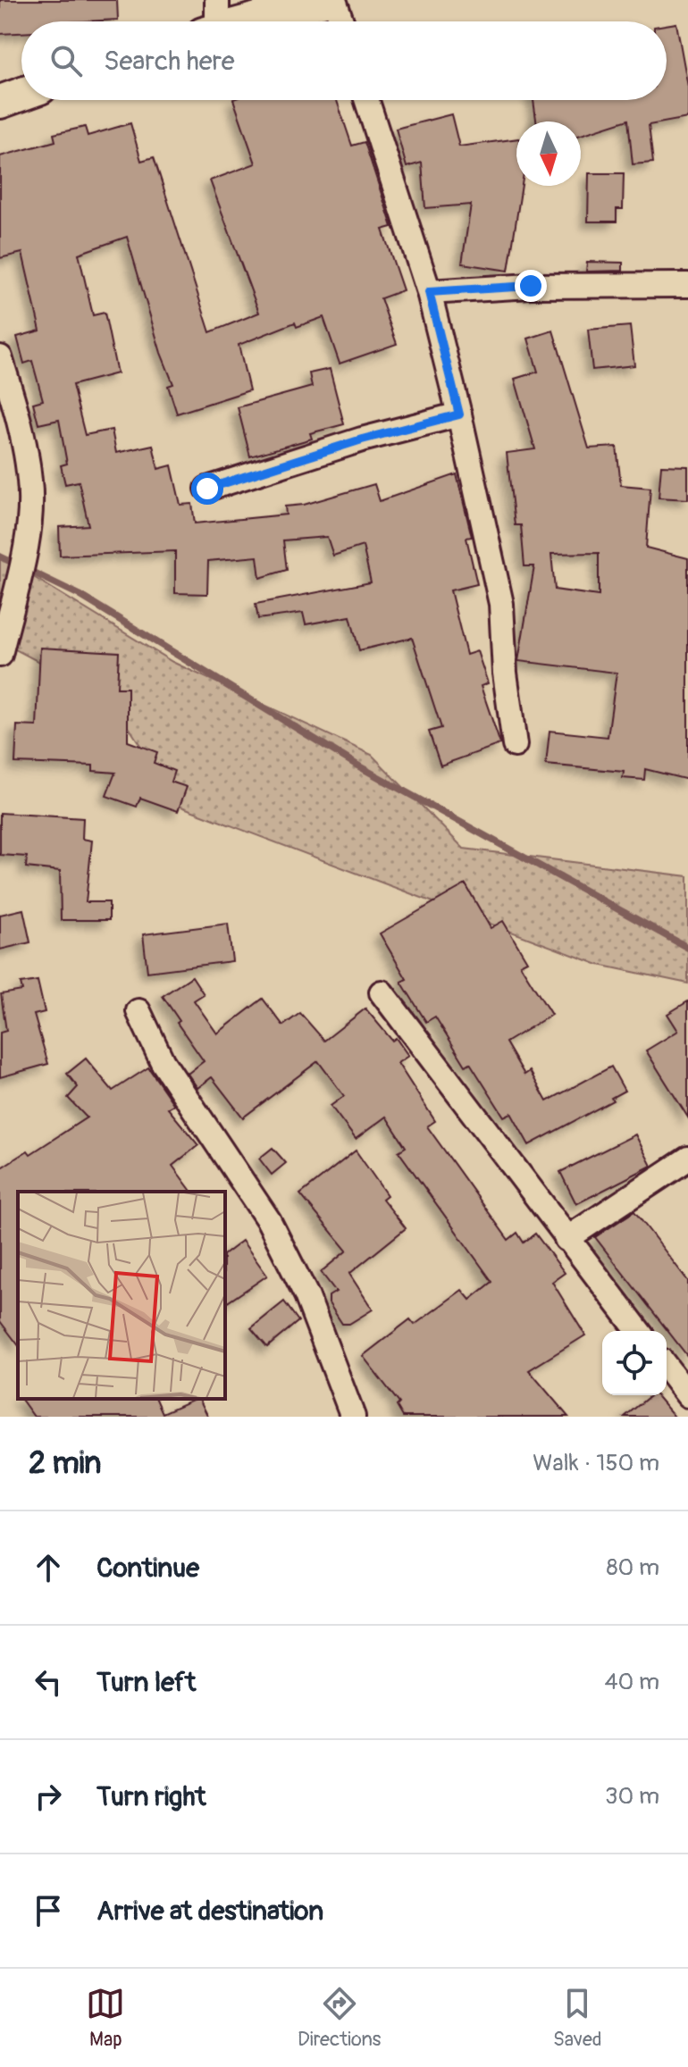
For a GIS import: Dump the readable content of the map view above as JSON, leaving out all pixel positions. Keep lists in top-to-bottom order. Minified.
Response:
{"north":"bottom","page":{"search":"Search here","heading":["2 min","Walk · 150 m"],"list":[["Continue","80 m"],["Turn left","40 m"],["Turn right","30 m"],"Arrive at destination"],"nav":["Map","Directions","Saved"]}}
